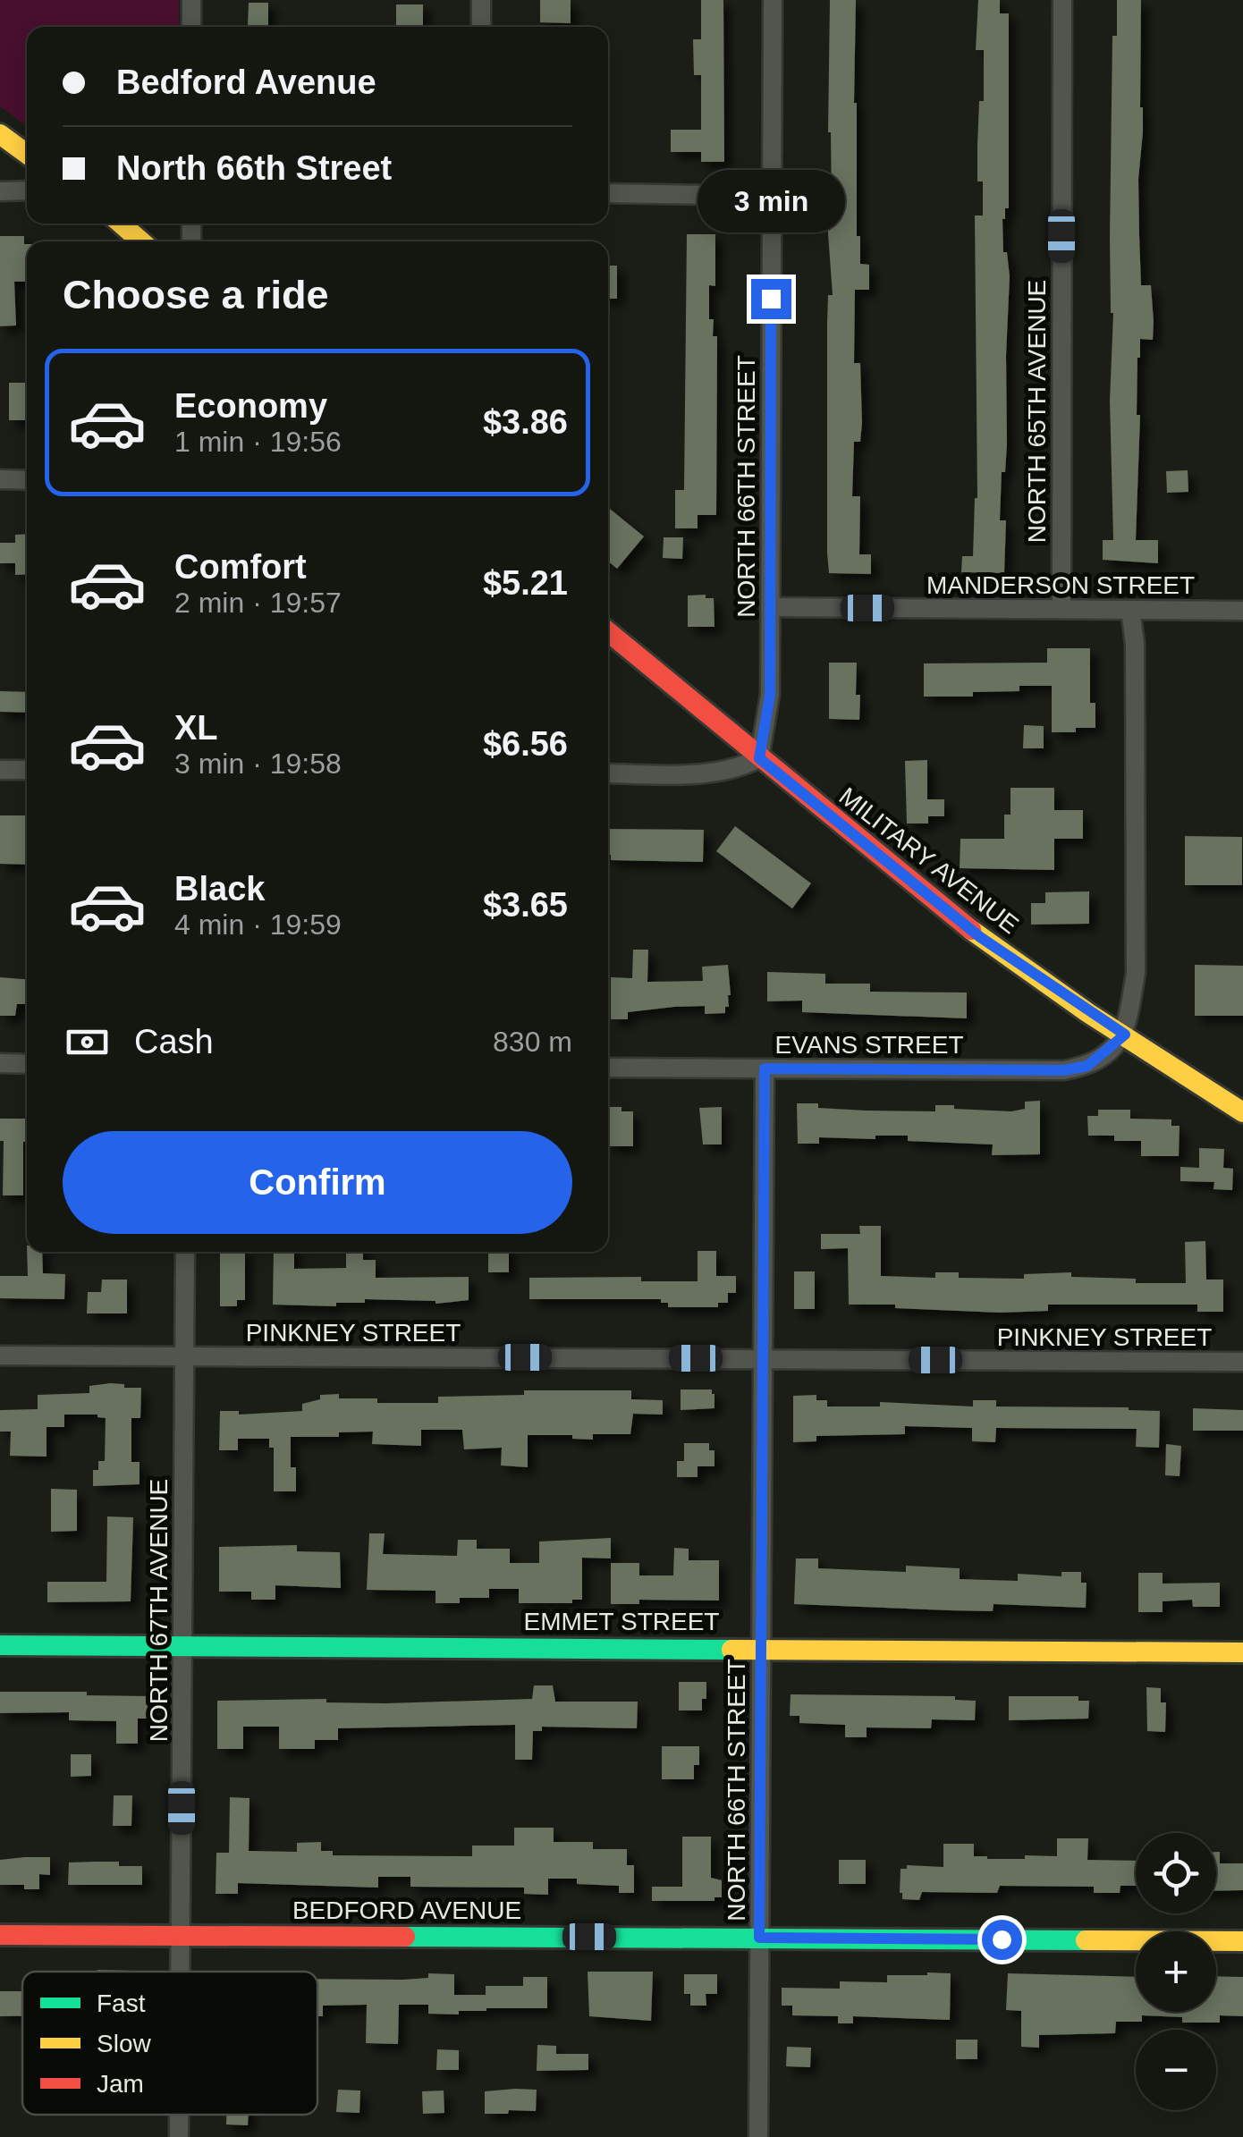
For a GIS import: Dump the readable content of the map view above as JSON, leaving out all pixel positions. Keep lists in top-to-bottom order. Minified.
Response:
{"streets":{"street":["NORTH 65TH AVENUE","NORTH 66TH STREET","MANDERSON STREET","MILITARY AVENUE","EVANS STREET","PINKNEY STREET","NORTH 67TH AVENUE","EMMET STREET","BEDFORD AVENUE"]},"crossings":[["NORTH 65TH AVENUE","MANDERSON STREET"],["NORTH 66TH STREET","MANDERSON STREET"],["NORTH 66TH STREET","MILITARY AVENUE"],["NORTH 66TH STREET","EVANS STREET"],["NORTH 66TH STREET","PINKNEY STREET"],["NORTH 66TH STREET","EMMET STREET"],["NORTH 66TH STREET","BEDFORD AVENUE"],["MILITARY AVENUE","EVANS STREET"],["PINKNEY STREET","NORTH 67TH AVENUE"],["NORTH 67TH AVENUE","EMMET STREET"],["NORTH 67TH AVENUE","BEDFORD AVENUE"]],"legend":["Fast","Slow","Jam"],"page":{"banner":["Bedford Avenue","North 66th Street"],"bubble":"3 min","heading":"Choose a ride","list":[{"name":"Economy","note":"1 min · 19:56","value":"$3.86"},{"name":"Comfort","note":"2 min · 19:57","value":"$5.21"},{"name":"XL","note":"3 min · 19:58","value":"$6.56"},{"name":"Black","note":"4 min · 19:59","value":"$3.65"}],"pay":["Cash","830 m"],"buttons":"Confirm","map_buttons":["+","−"]}}
